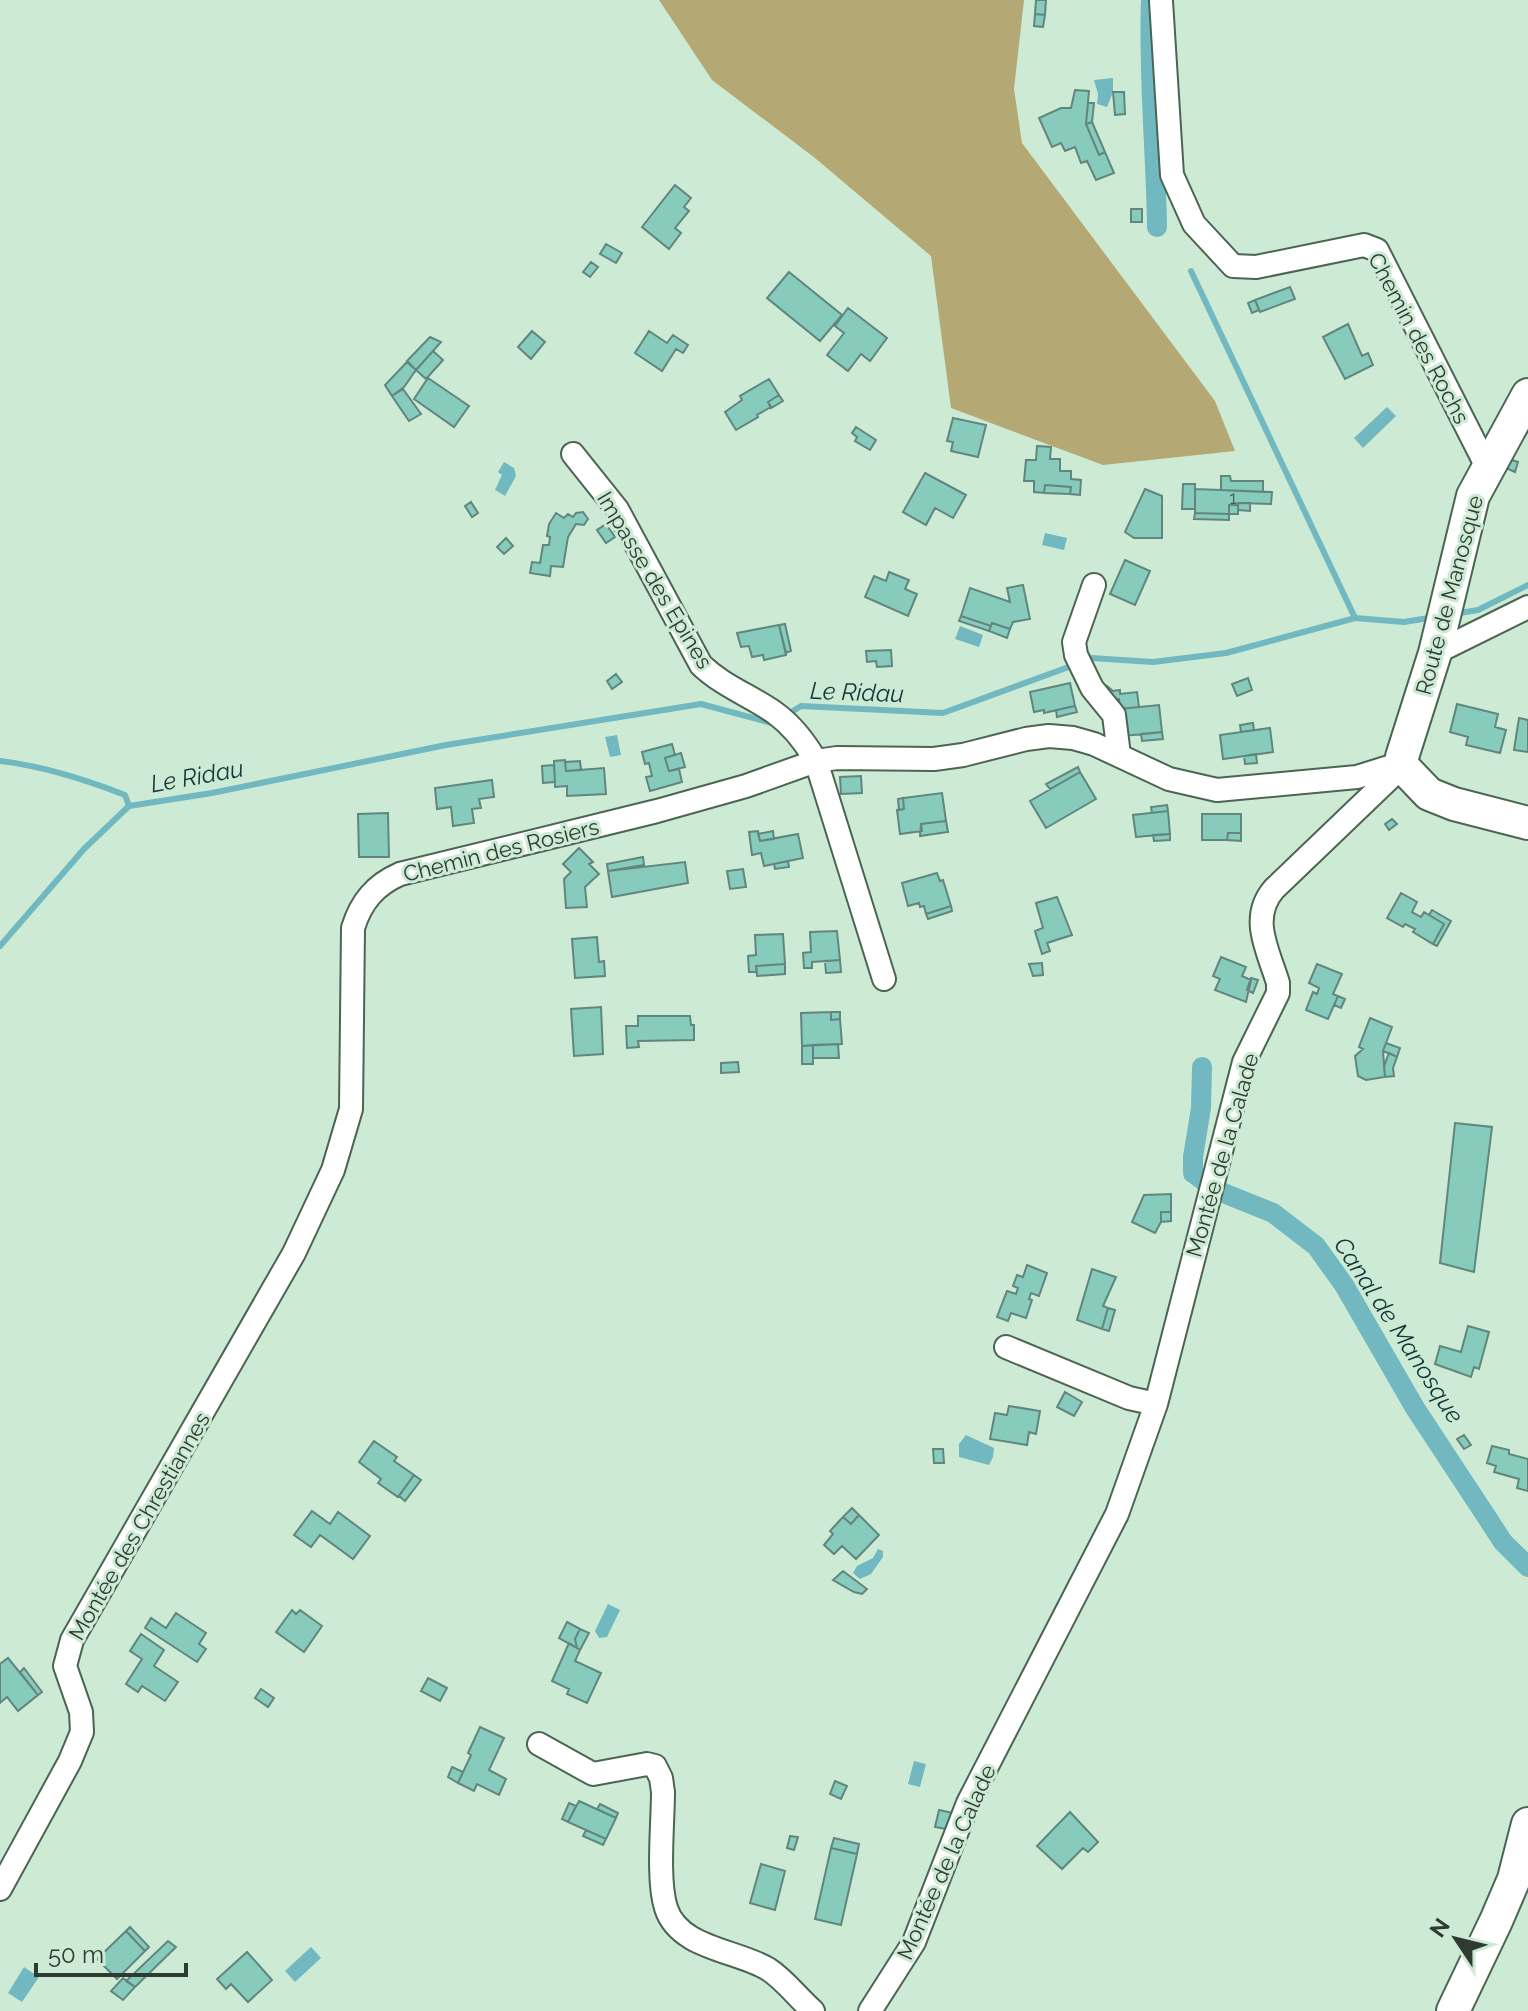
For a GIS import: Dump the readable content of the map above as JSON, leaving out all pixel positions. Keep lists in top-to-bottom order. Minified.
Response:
{"streets":{"street":["Chemin des Rochs","Impasse des Epines","Route de Manosque","Chemin des Rosiers","Montée de la Calade","Montée des Chrestiannes"]},"crossings":[["Chemin des Rochs","Route de Manosque"],["Impasse des Epines","Chemin des Rosiers"],["Route de Manosque","Chemin des Rosiers"],["Route de Manosque","Montée de la Calade"],["Chemin des Rosiers","Montée de la Calade"],["Chemin des Rosiers","Montée des Chrestiannes"]],"water":["Le Ridau","Canal de Manosque"],"house_numbers":["1"],"scale_bar":"50 m","north":"top left"}
